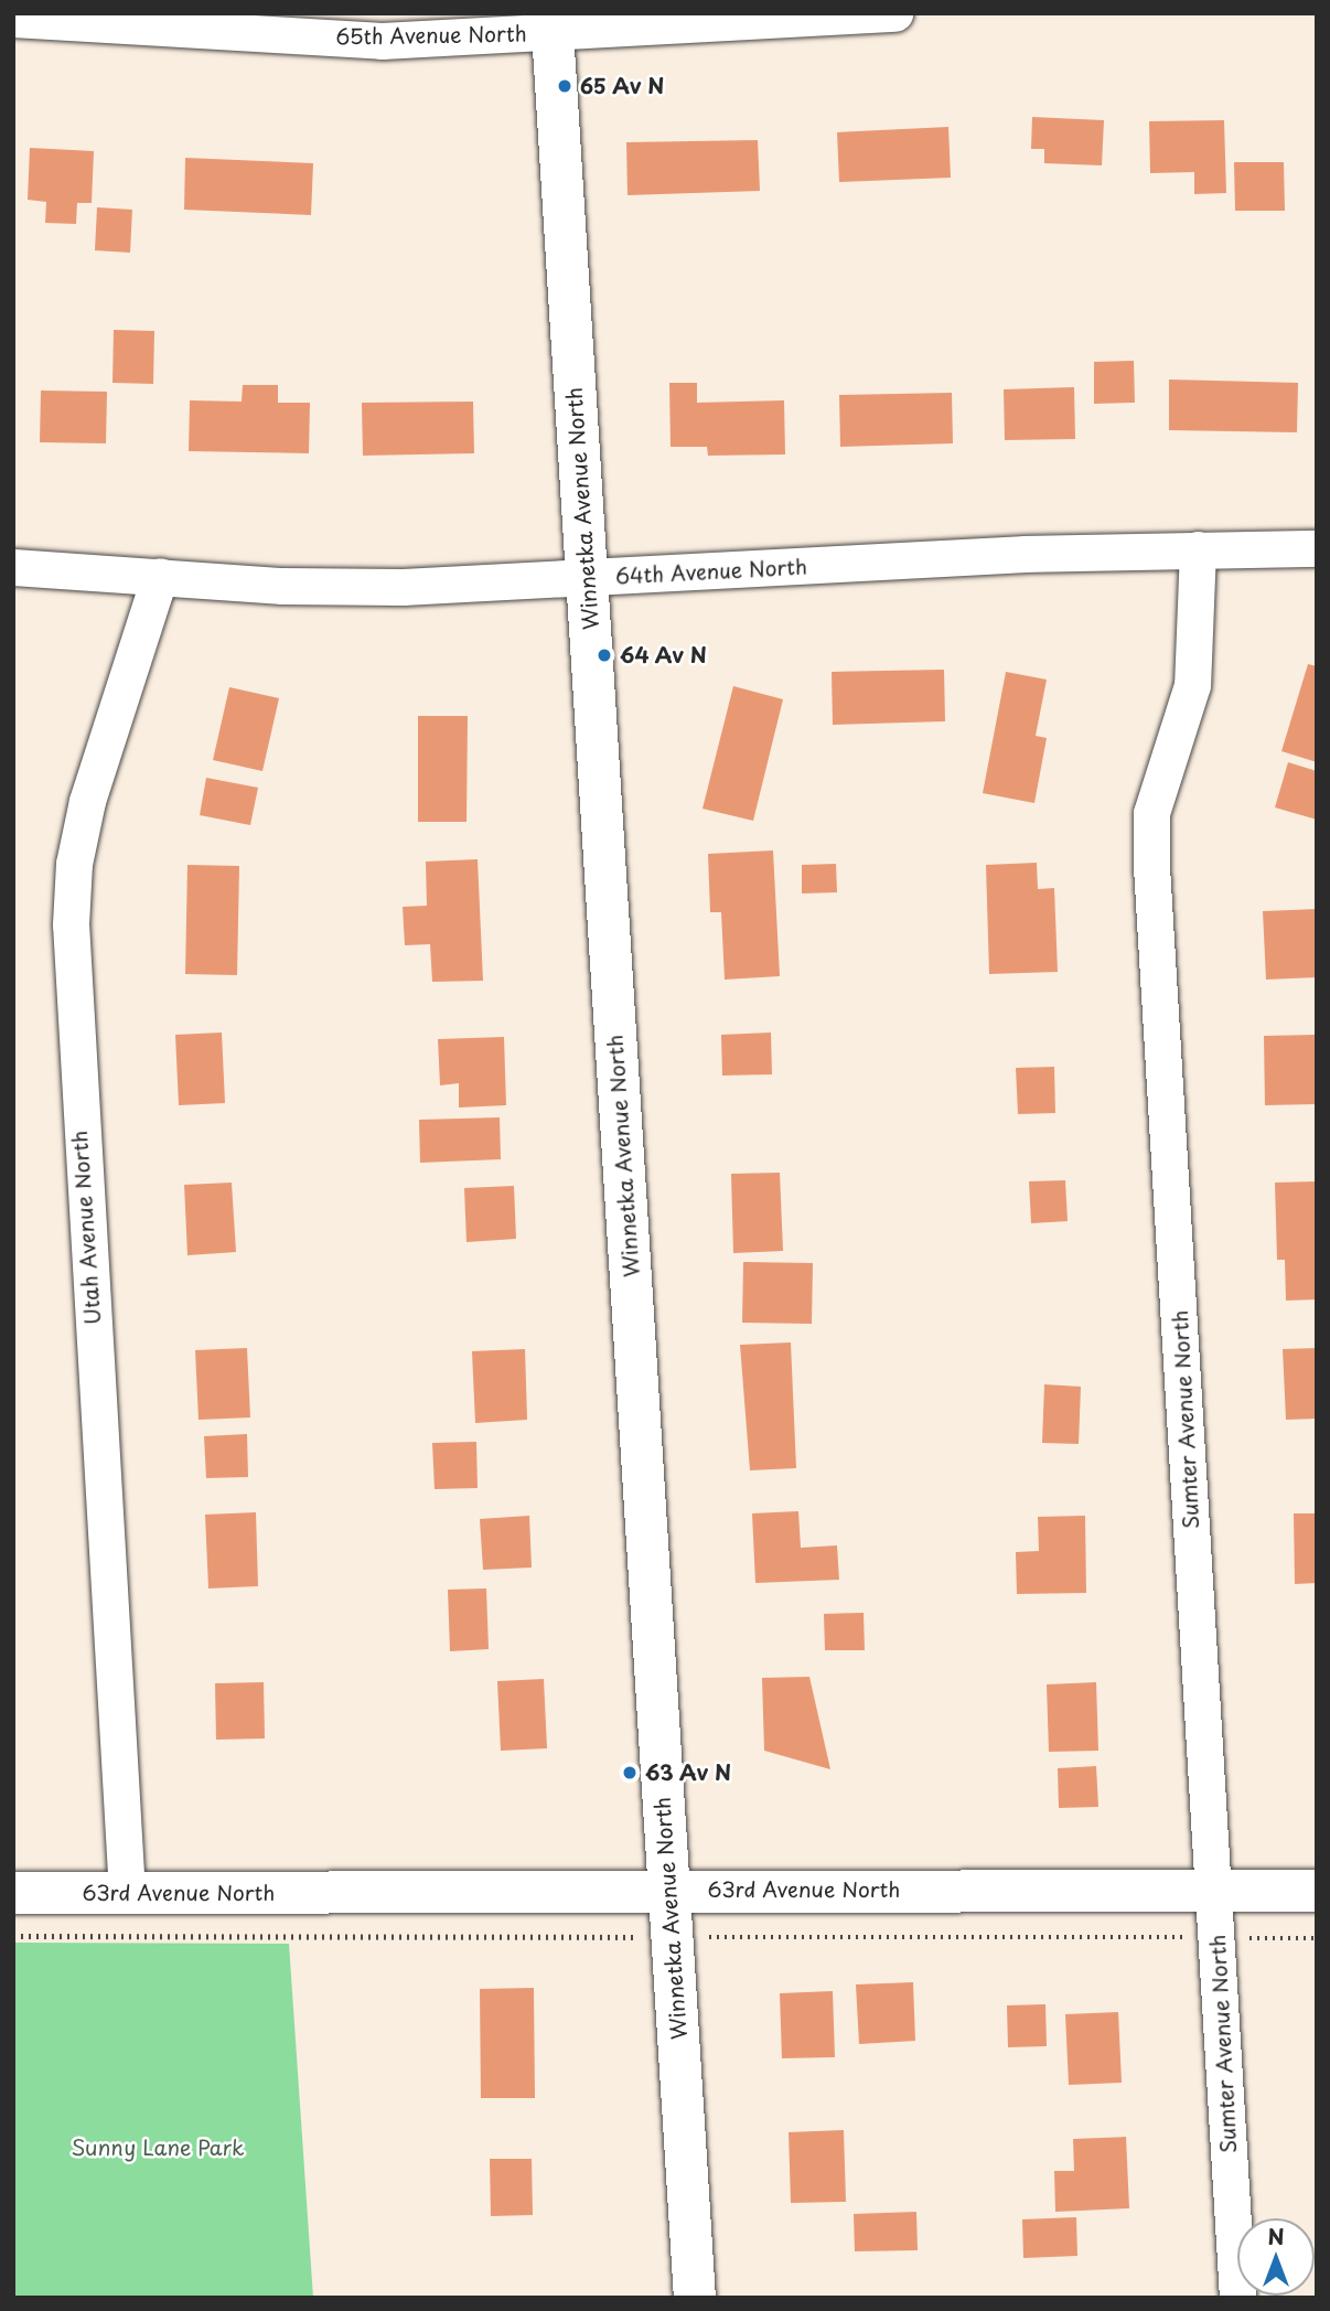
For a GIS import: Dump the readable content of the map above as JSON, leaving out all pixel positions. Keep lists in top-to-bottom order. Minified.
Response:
{"streets":{"street":["65th Avenue North","Winnetka Avenue North","64th Avenue North","Utah Avenue North","Sumter Avenue North","63rd Avenue North"]},"crossings":[["65th Avenue North","Winnetka Avenue North"],["Winnetka Avenue North","64th Avenue North"],["Winnetka Avenue North","63rd Avenue North"],["64th Avenue North","Utah Avenue North"],["64th Avenue North","Sumter Avenue North"],["Utah Avenue North","63rd Avenue North"],["Sumter Avenue North","63rd Avenue North"]],"parks":["Sunny Lane Park"],"places":["65 Av N","64 Av N","63 Av N"],"north":"top"}
